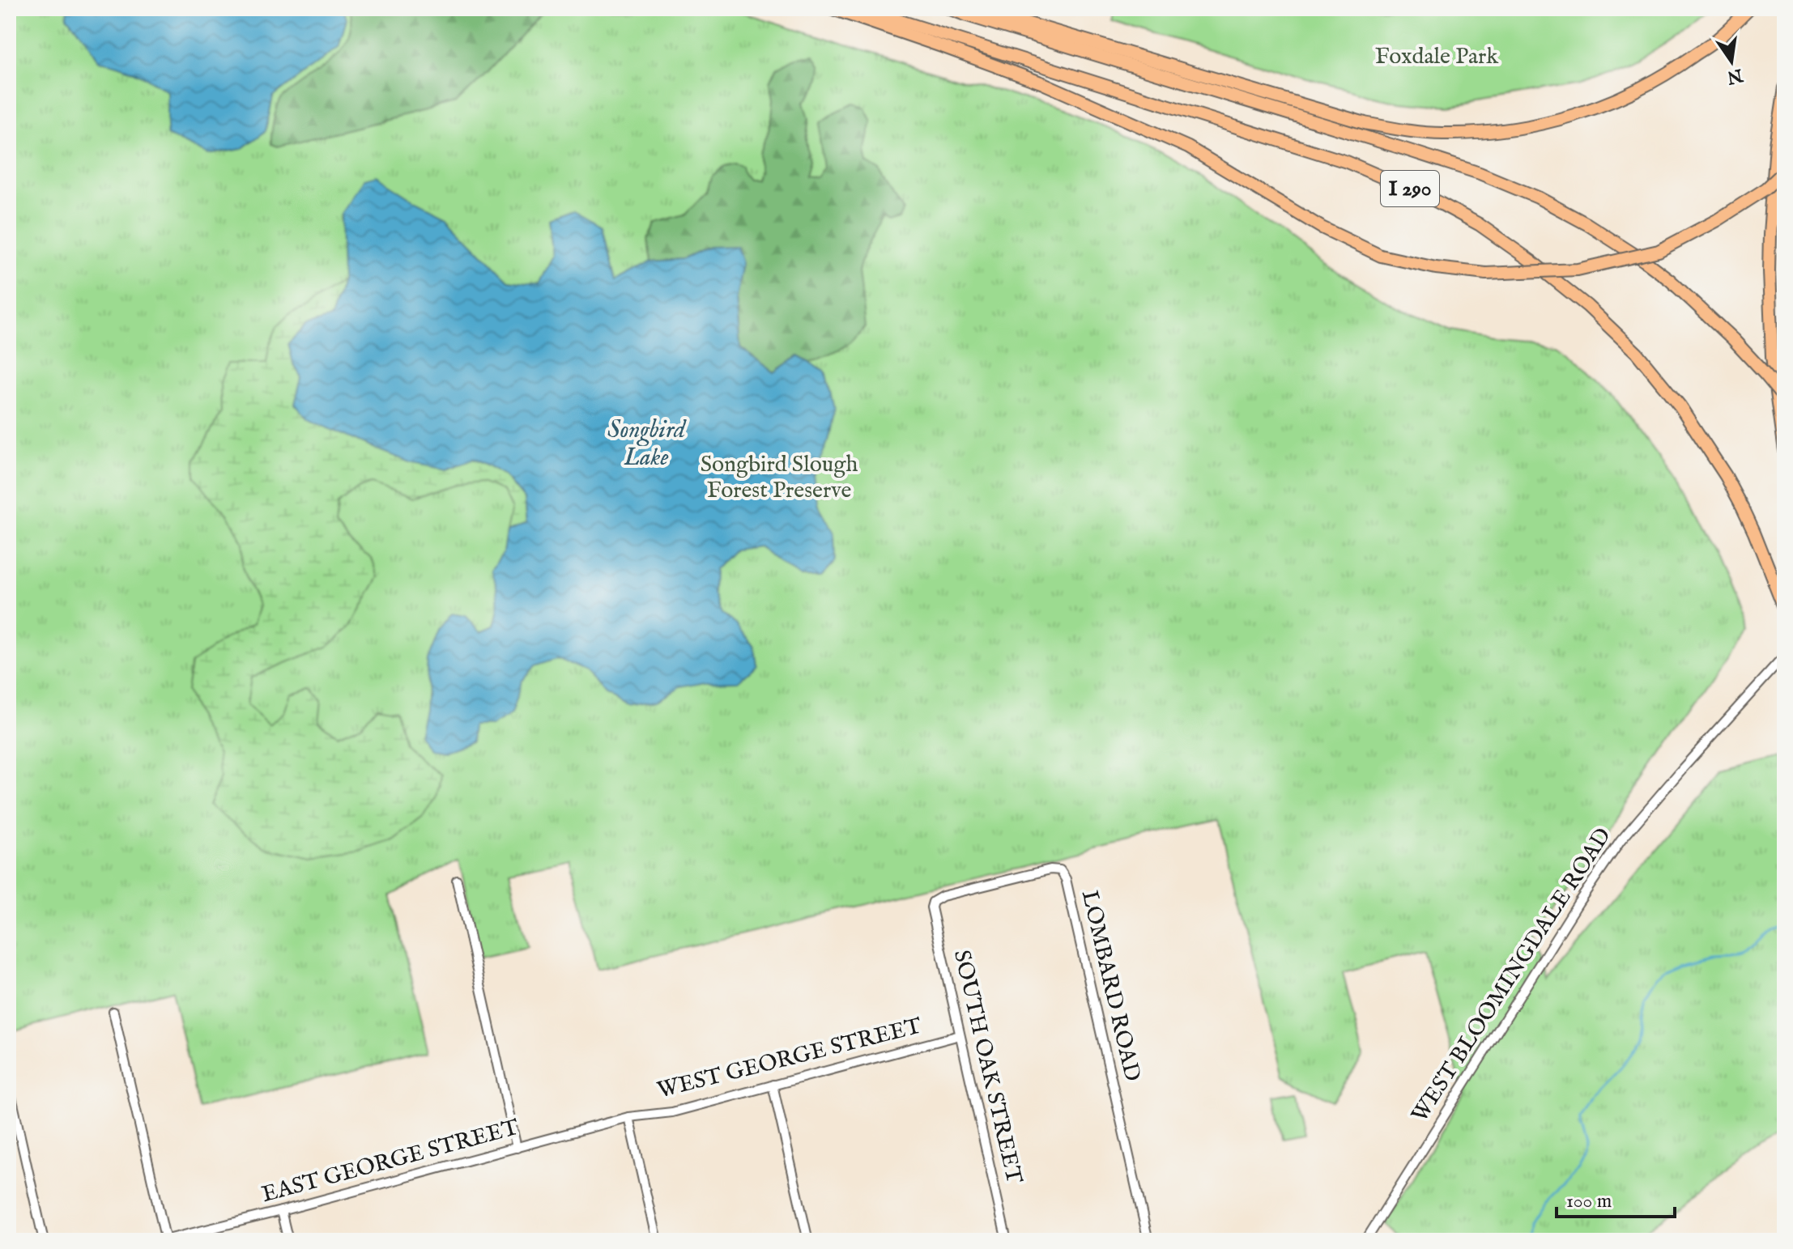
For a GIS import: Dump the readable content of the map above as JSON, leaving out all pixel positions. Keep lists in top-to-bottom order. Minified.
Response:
{"streets":{"highway":["I 290"],"street":["WEST BLOOMINGDALE ROAD","LOMBARD ROAD","WEST GEORGE STREET","SOUTH OAK STREET","EAST GEORGE STREET"]},"crossings":[["LOMBARD ROAD","SOUTH OAK STREET"],["WEST GEORGE STREET","SOUTH OAK STREET"],["WEST GEORGE STREET","EAST GEORGE STREET"]],"water":["Songbird Lake"],"parks":["Foxdale Park","Songbird Slough Forest Preserve"],"scale_bar":"100 m","north":"bottom"}
